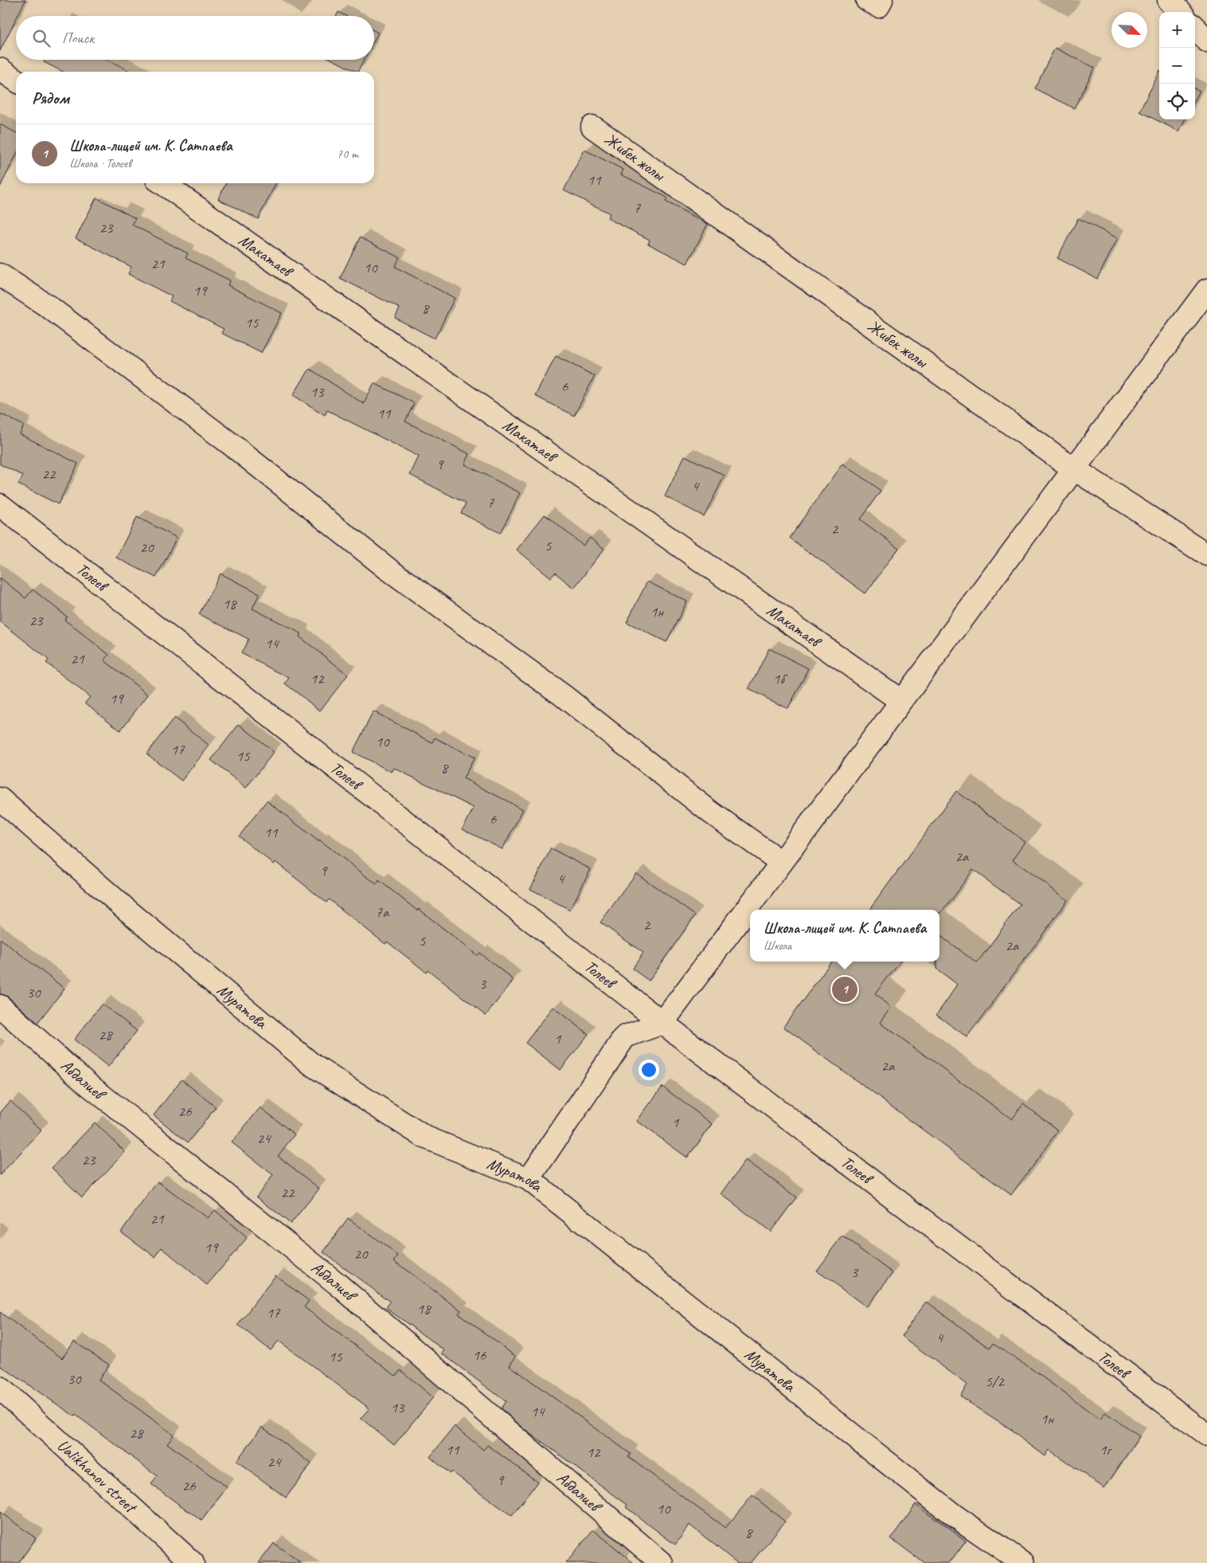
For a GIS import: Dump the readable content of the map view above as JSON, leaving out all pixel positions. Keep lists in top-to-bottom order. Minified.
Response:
{"streets":{"street":["Жибек жолы","Макатаев","Толеев","Муратова","Абдалиев","Ualikhanov street"]},"house_numbers":["11","7","23","21","10","19","8","15","6","13","11","9","22","4","7","2","5","20","18","1н","23","14","21","12","1б","19","10","17","15","8","6","11","2а","9","4","7а","2","5","2а","3","30","28","1","2а","26","1","24","23","22","21","19","20","3","18","17","4","16","15","30","5/2","13","14","1н","28","11","1г","12","24","9","26","10","8"],"north":"bottom right","page":{"map_buttons":["+","−"],"search":"Поиск","heading":"Рядом","list":[{"mark":"1","name":"Школа-лицей им. К. Сатпаева","note":"Школа · Толеев","value":"70 m"}],"popup":["Школа-лицей им. К. Сатпаева","Школа"],"pins":"1"}}
